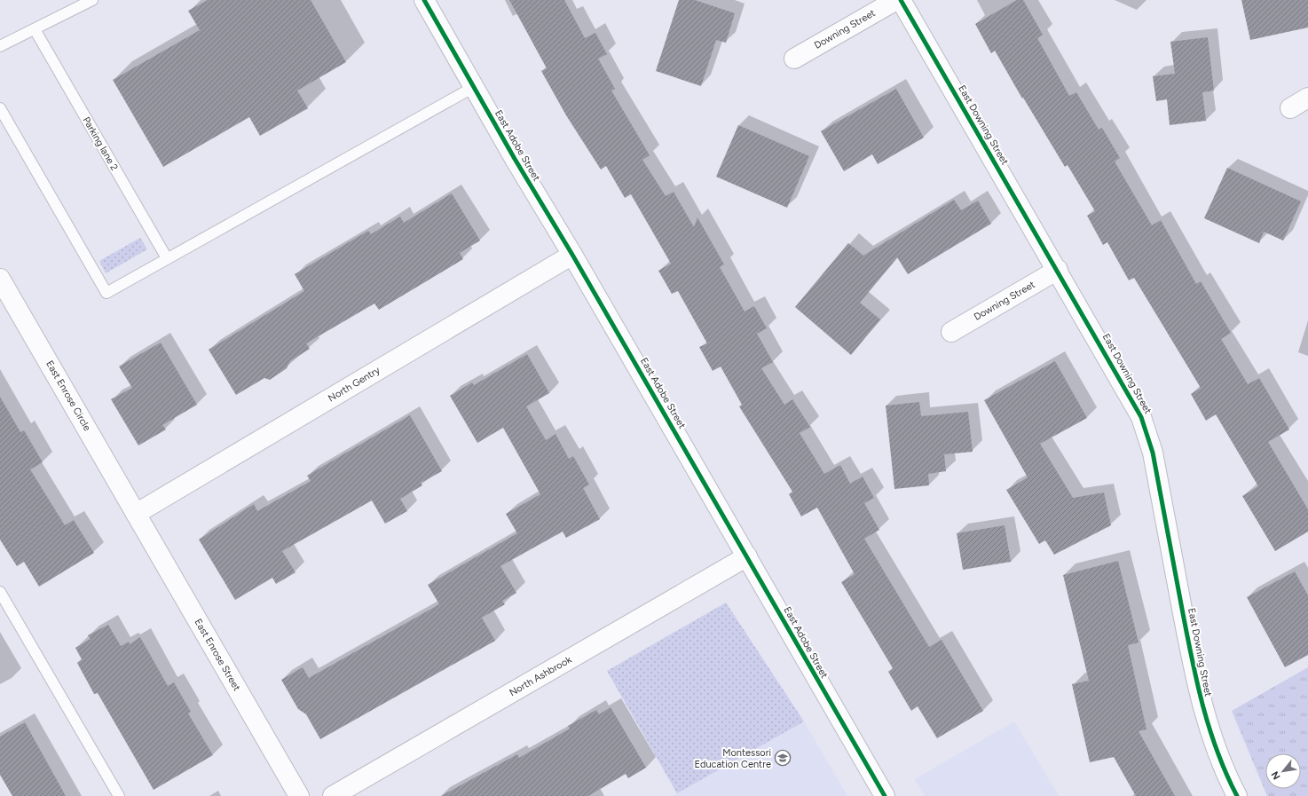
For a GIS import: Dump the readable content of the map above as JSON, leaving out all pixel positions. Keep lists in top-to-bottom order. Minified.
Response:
{"streets":{"street":["Downing Street","East Downing Street","East Adobe Street","North Gentry","East Enrose Circle","East Enrose Street","North Ashbrook"],"lane":["Parking lane 2"]},"crossings":[["Downing Street","East Downing Street"],["East Adobe Street","North Gentry"],["East Adobe Street","North Ashbrook"],["North Gentry","East Enrose Circle"],["North Gentry","East Enrose Street"],["East Enrose Circle","East Enrose Street"]],"places":{"school or university":["Montessori Education Centre"]},"north":"bottom left"}
